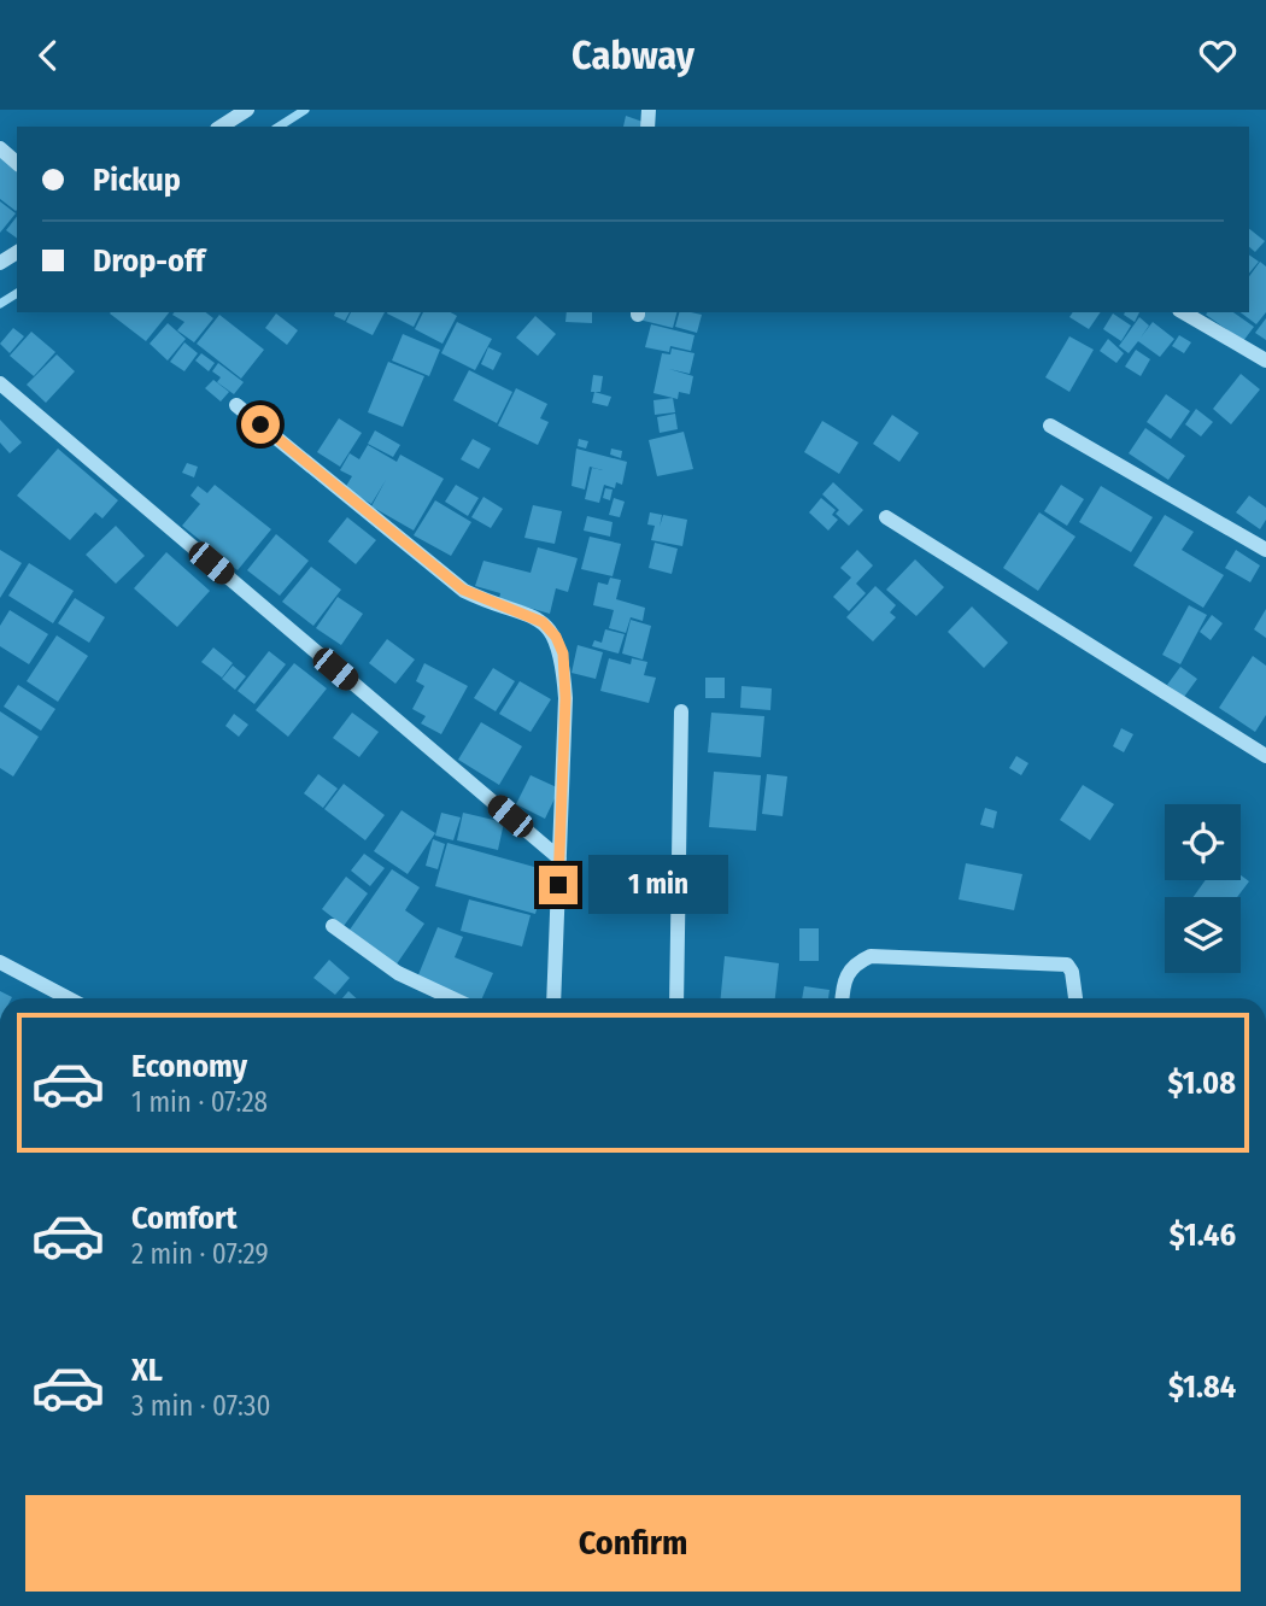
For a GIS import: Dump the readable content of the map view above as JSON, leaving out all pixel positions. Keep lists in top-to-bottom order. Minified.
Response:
{"page":{"header":"Cabway","banner":["Pickup","Drop-off"],"bubble":"1 min","list":[{"name":"Economy","note":"1 min · 07:28","value":"$1.08"},{"name":"Comfort","note":"2 min · 07:29","value":"$1.46"},{"name":"XL","note":"3 min · 07:30","value":"$1.84"}],"buttons":"Confirm"}}
